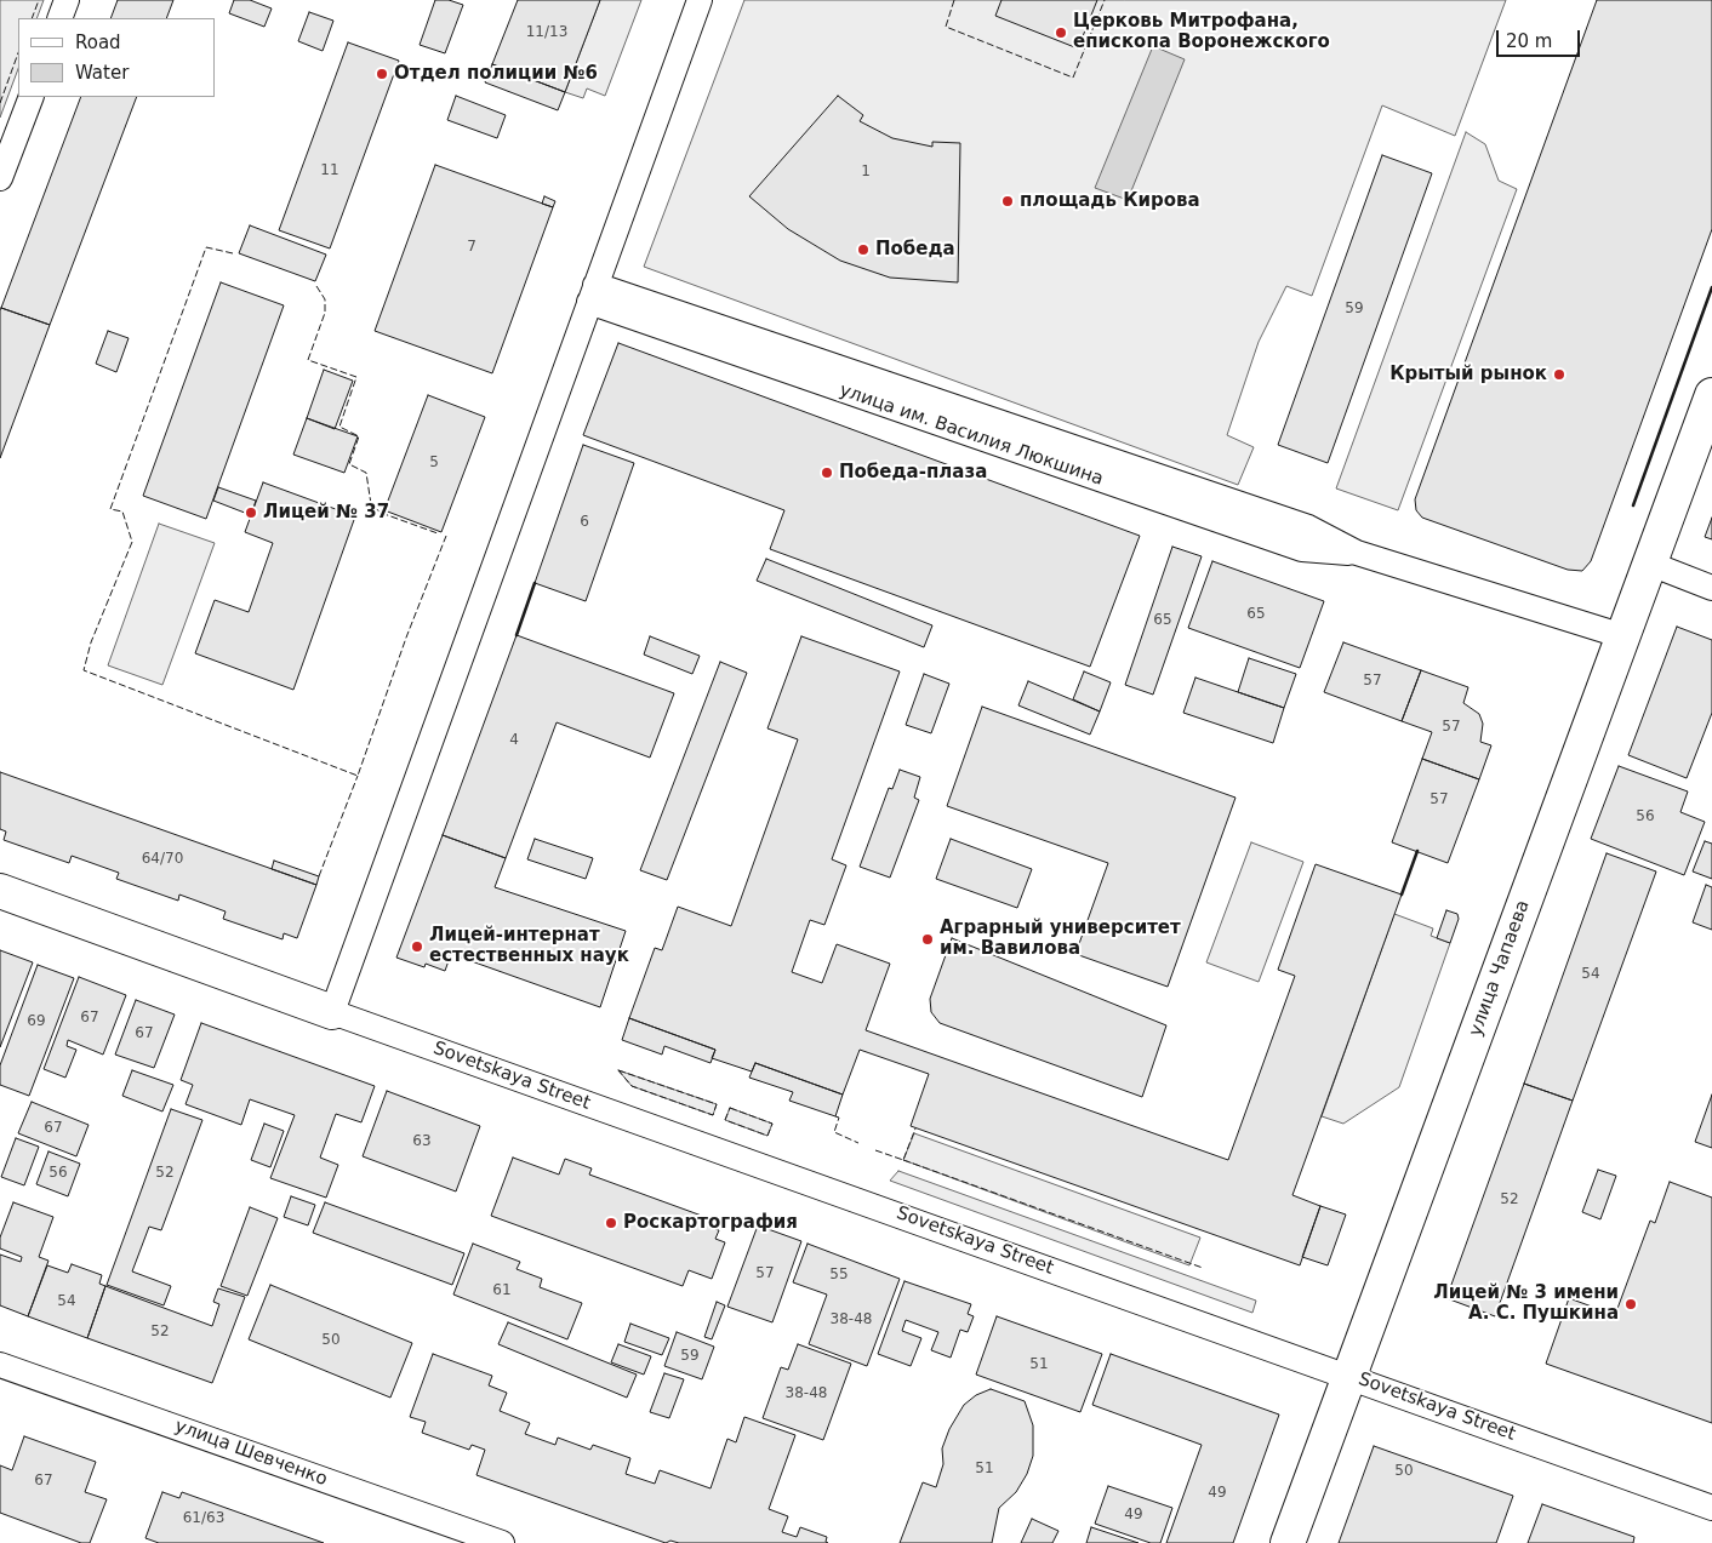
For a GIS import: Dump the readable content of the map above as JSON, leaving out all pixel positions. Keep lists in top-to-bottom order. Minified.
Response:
{"streets":{"street":["улица им. Василия Люкшина","улица Чапаева","Sovetskaya Street","улица Шевченко"]},"crossings":[["улица им. Василия Люкшина","улица Чапаева"],["улица Чапаева","Sovetskaya Street"]],"places":["Церковь Митрофана, епископа Воронежского","Отдел полиции №6","площадь Кирова","Победа","Крытый рынок","Победа-плаза","Лицей № 37","Аграрный университет им. Вавилова","Лицей-интернат естественных наук","Роскартография","Лицей № 3 имени А. С. Пушкина"],"house_numbers":["11/13","11","1","7","59","5","6","65","65","57","57","4","57","56","64/70","54","67","69","67","67","63","56","52","52","57","55","61","54","38-48","52","50","59","51","38-48","51","50","67","49","49","61/63"],"legend":["Road","Water"],"scale_bar":"20 m"}
